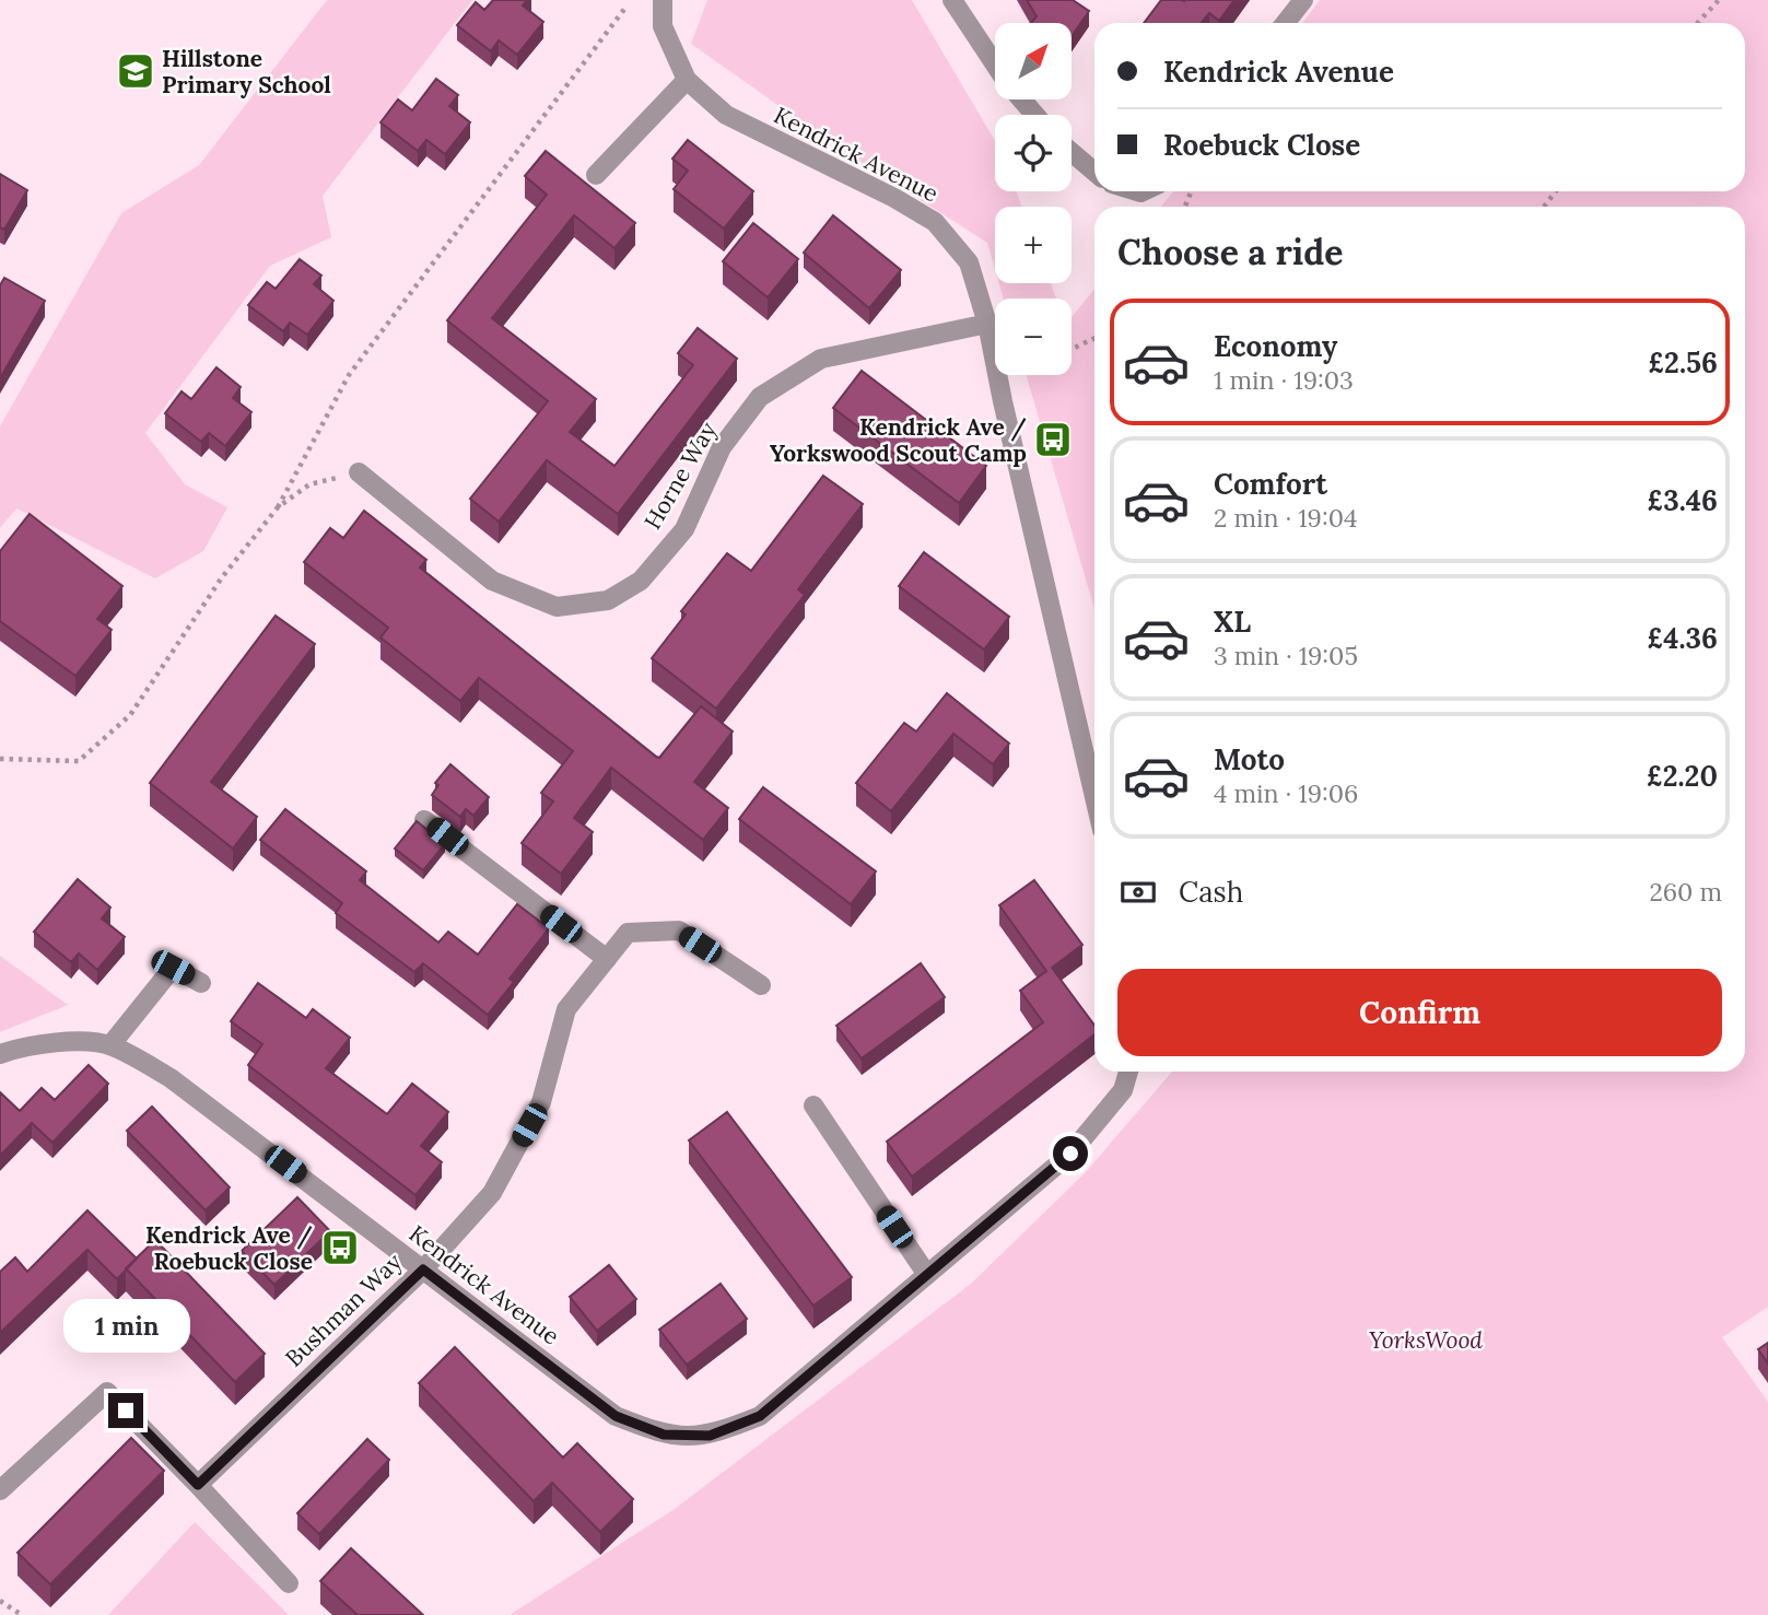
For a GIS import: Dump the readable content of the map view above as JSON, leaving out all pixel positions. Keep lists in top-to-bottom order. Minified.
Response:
{"streets":{"street":["Kendrick Avenue","Horne Way","Bushman Way"]},"crossings":[["Kendrick Avenue","Horne Way"],["Kendrick Avenue","Bushman Way"]],"parks":["YorksWood"],"places":{"school or university":["Hillstone Primary School"],"bus stop":["Kendrick Ave / Yorkswood Scout Camp","Kendrick Ave / Roebuck Close"]},"north":"top right","page":{"map_buttons":["+","−"],"banner":["Kendrick Avenue","Roebuck Close"],"heading":"Choose a ride","list":[{"name":"Economy","note":"1 min · 19:03","value":"£2.56"},{"name":"Comfort","note":"2 min · 19:04","value":"£3.46"},{"name":"XL","note":"3 min · 19:05","value":"£4.36"},{"name":"Moto","note":"4 min · 19:06","value":"£2.20"}],"pay":["Cash","260 m"],"buttons":"Confirm","bubble":"1 min"}}
